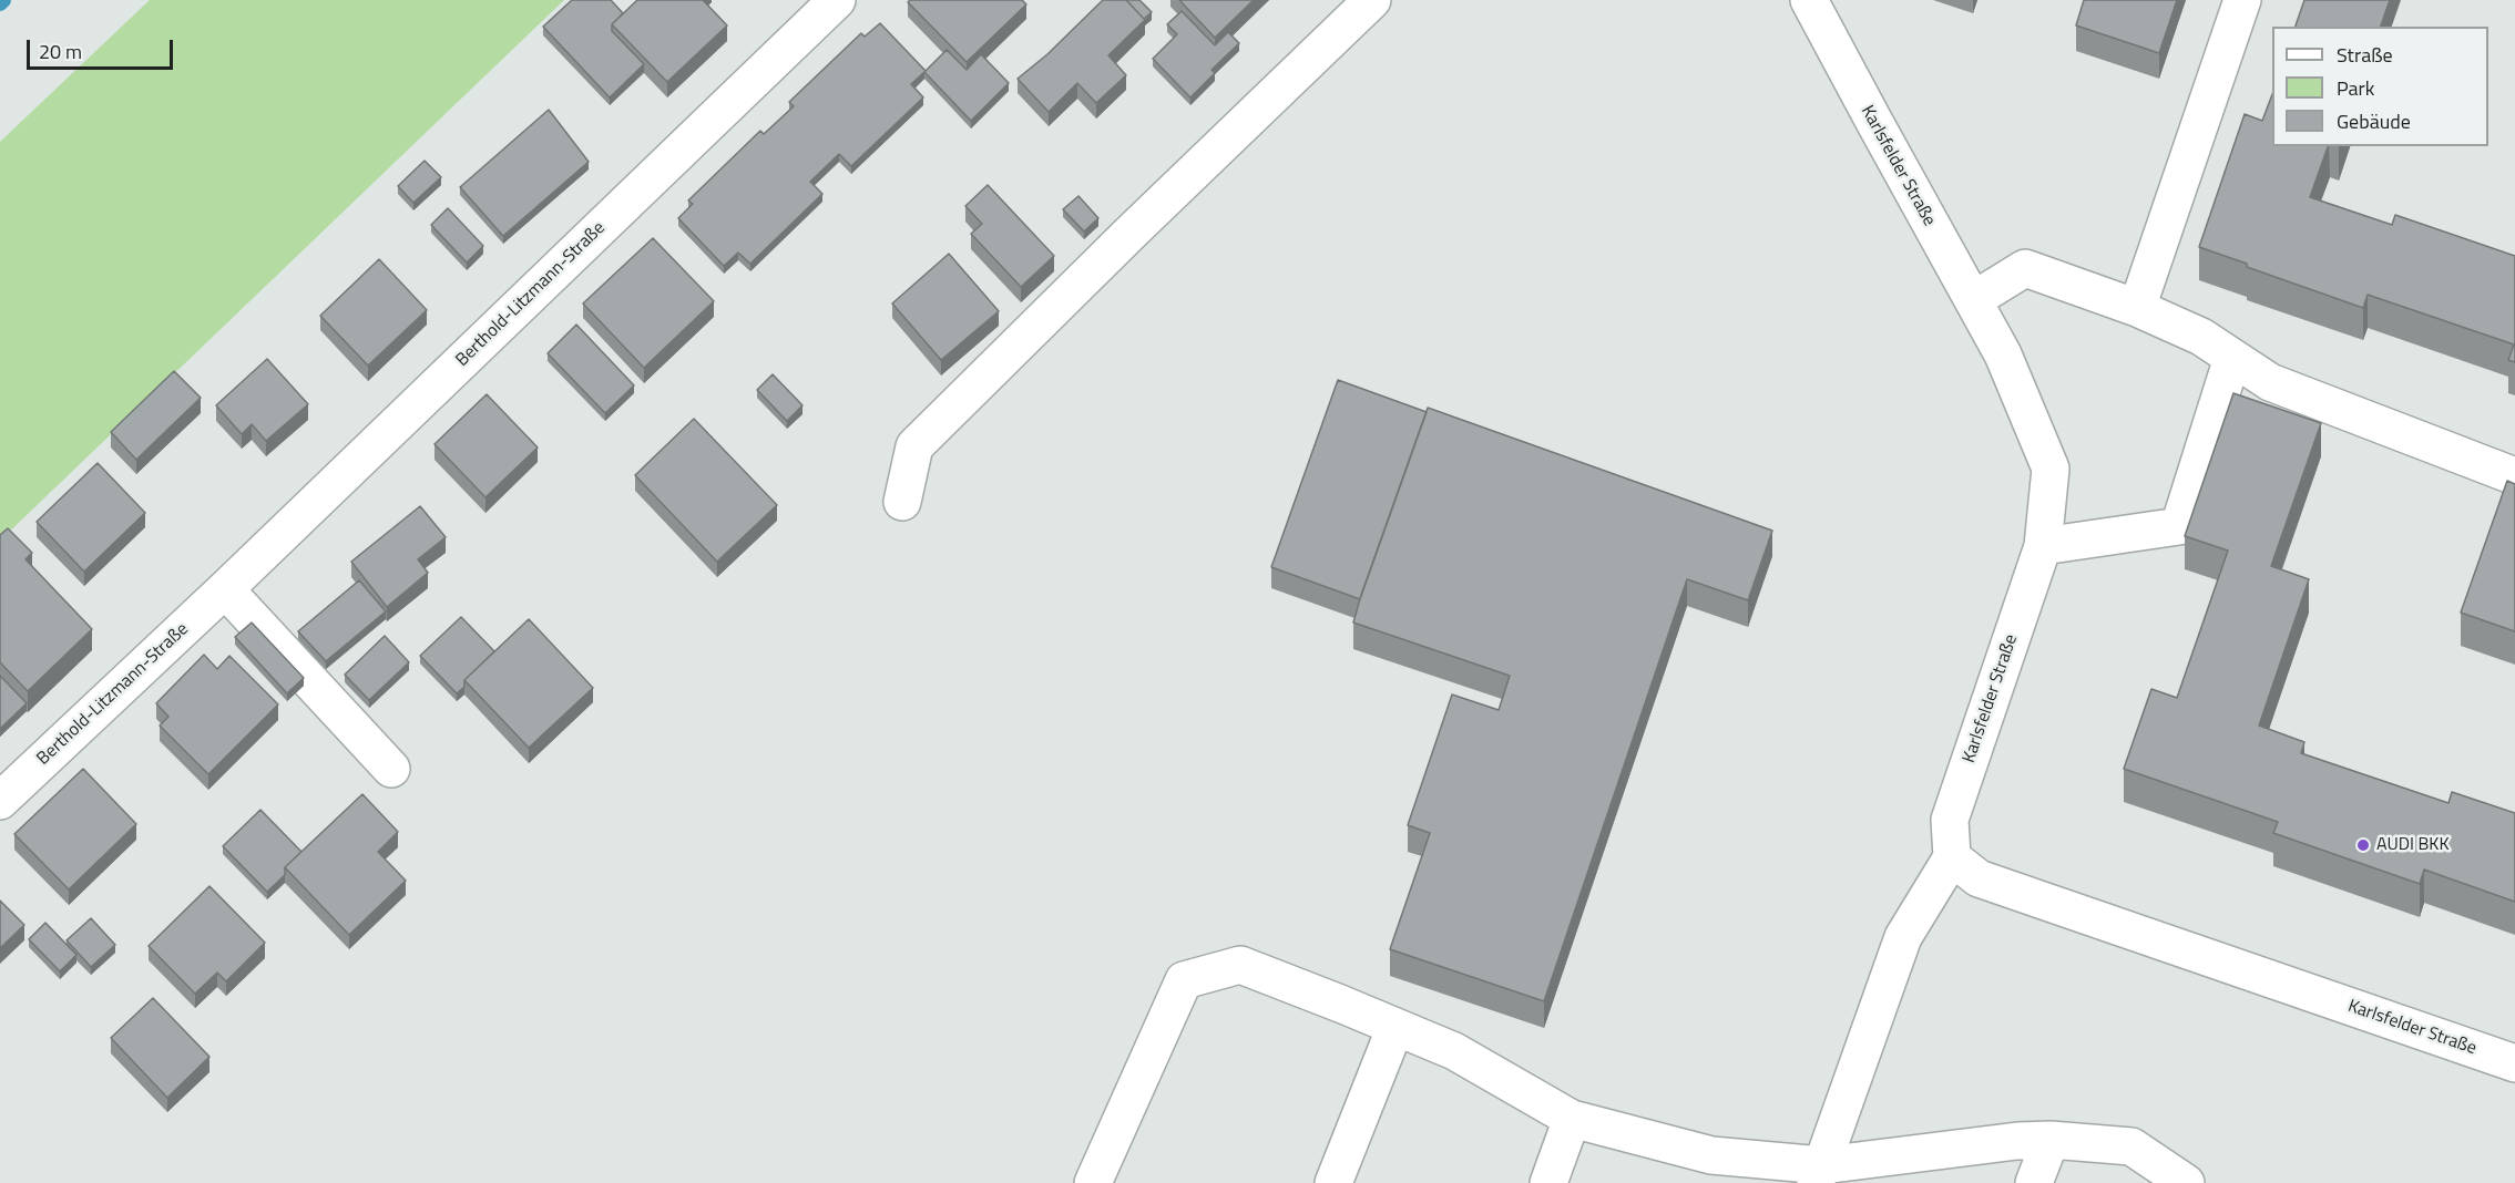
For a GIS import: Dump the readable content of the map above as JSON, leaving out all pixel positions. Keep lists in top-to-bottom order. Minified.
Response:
{"streets":{"street":["Karlsfelder Straße","Berthold-Litzmann-Straße"]},"places":["AUDI BKK"],"legend":["Straße","Park","Gebäude"],"scale_bar":"20 m"}
